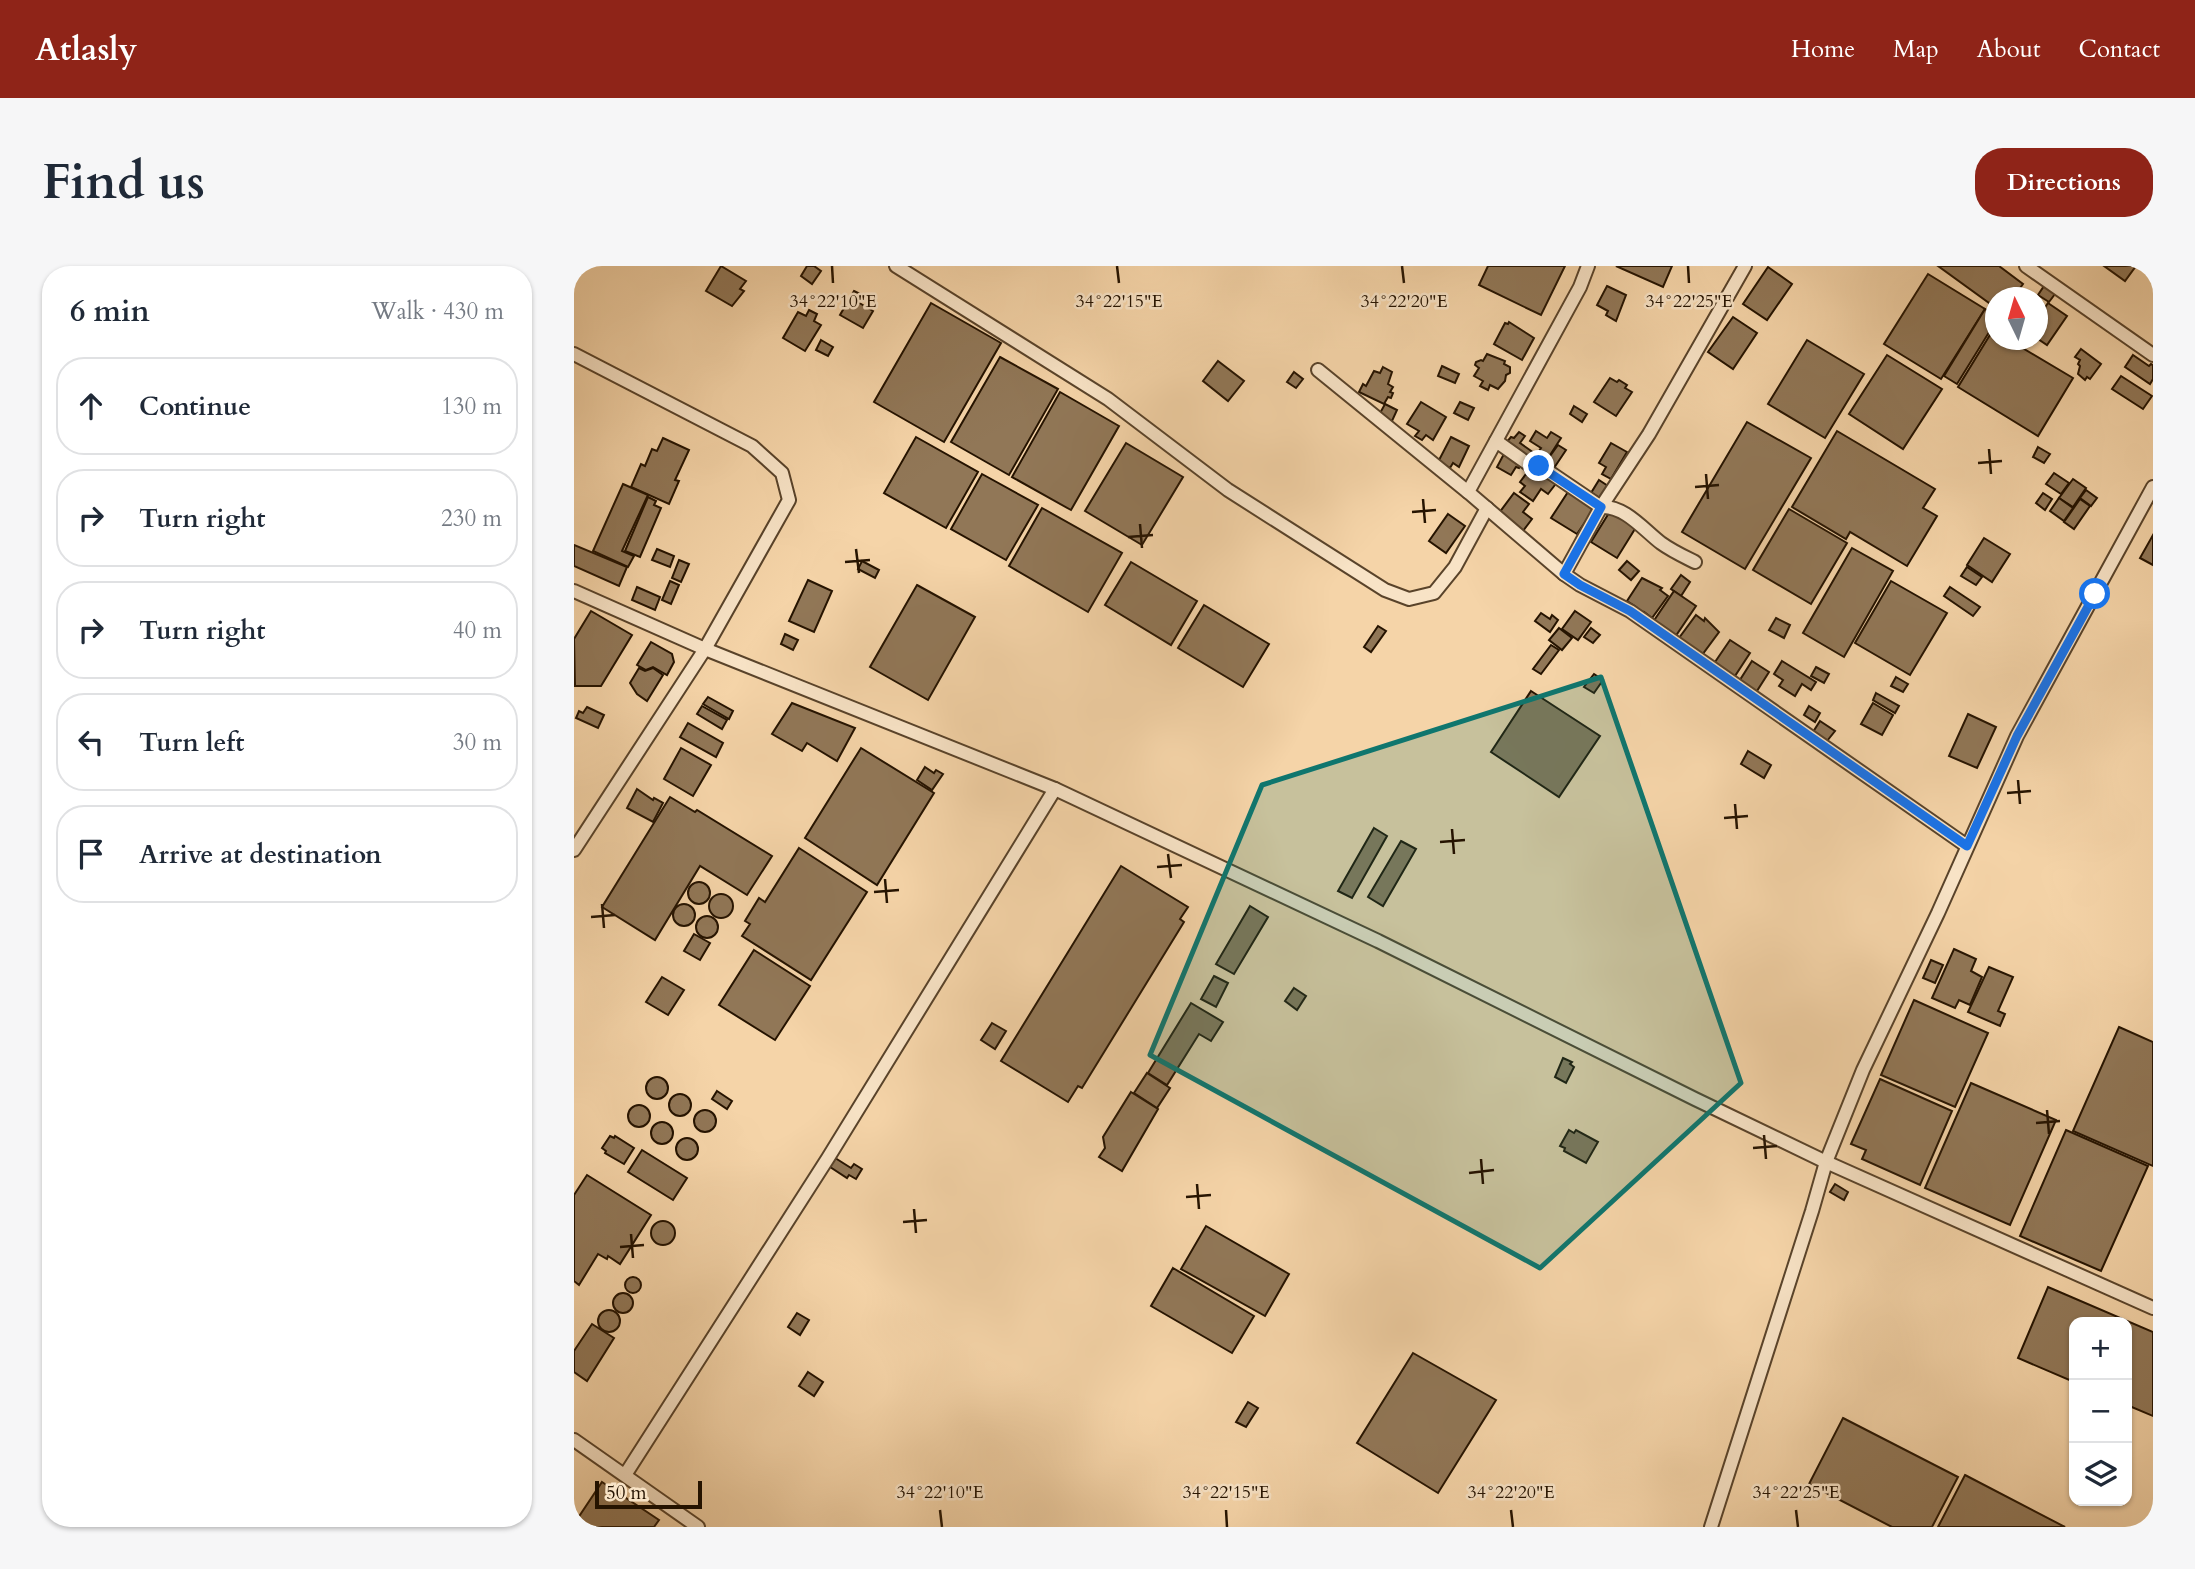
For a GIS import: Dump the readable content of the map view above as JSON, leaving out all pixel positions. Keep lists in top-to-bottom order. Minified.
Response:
{"scale_bar":"50 m","north":"top","page":{"header":"Atlasly","nav":["Home","Map","About","Contact"],"buttons":"Directions","title":"Find us","heading":["6 min","Walk · 430 m"],"list":[["Continue","130 m"],["Turn right","230 m"],["Turn right","40 m"],["Turn left","30 m"],"Arrive at destination"],"map_buttons":["+","−"],"scale":"50 m"},"coordinates":["34°22'10\"E","34°22'15\"E","34°22'20\"E","34°22'25\"E"]}
